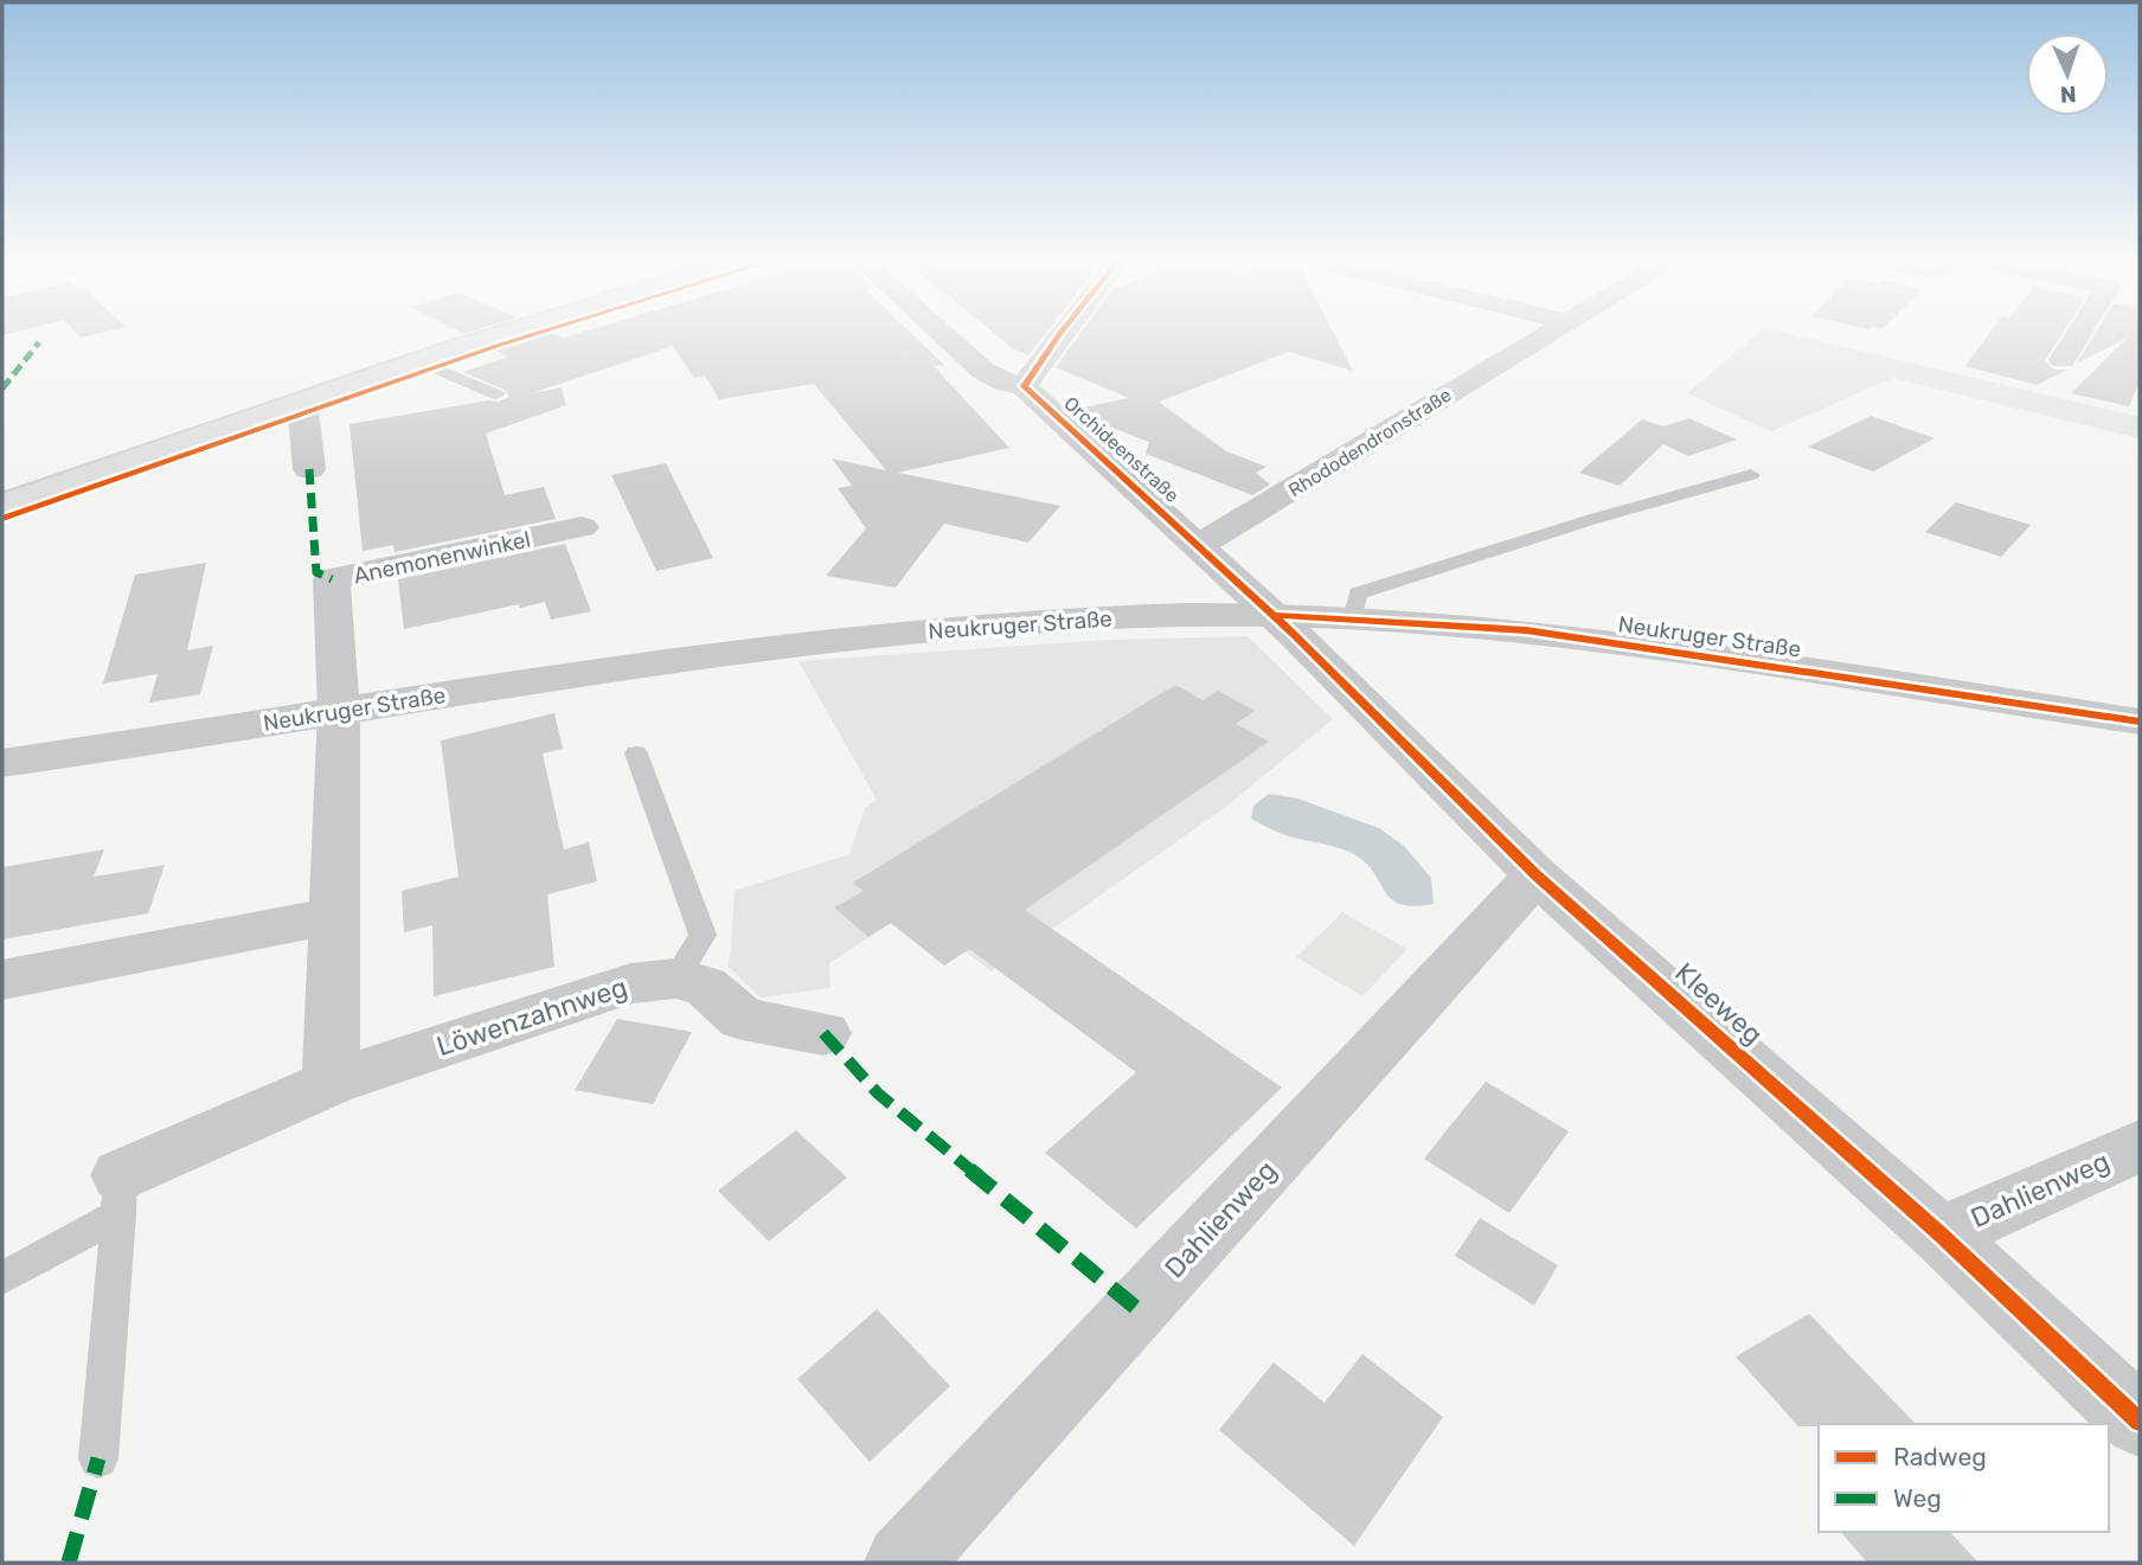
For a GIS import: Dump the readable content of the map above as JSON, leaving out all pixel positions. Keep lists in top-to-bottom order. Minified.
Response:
{"streets":{"street":["Rhododendronstraße","Orchideenstraße","Anemonenwinkel","Neukruger Straße","Kleeweg","Löwenzahnweg","Dahlienweg"]},"crossings":[["Rhododendronstraße","Orchideenstraße"],["Orchideenstraße","Neukruger Straße"],["Orchideenstraße","Kleeweg"],["Anemonenwinkel","Neukruger Straße"],["Neukruger Straße","Kleeweg"],["Kleeweg","Dahlienweg"]],"legend":["Radweg","Weg"],"north":"bottom"}
